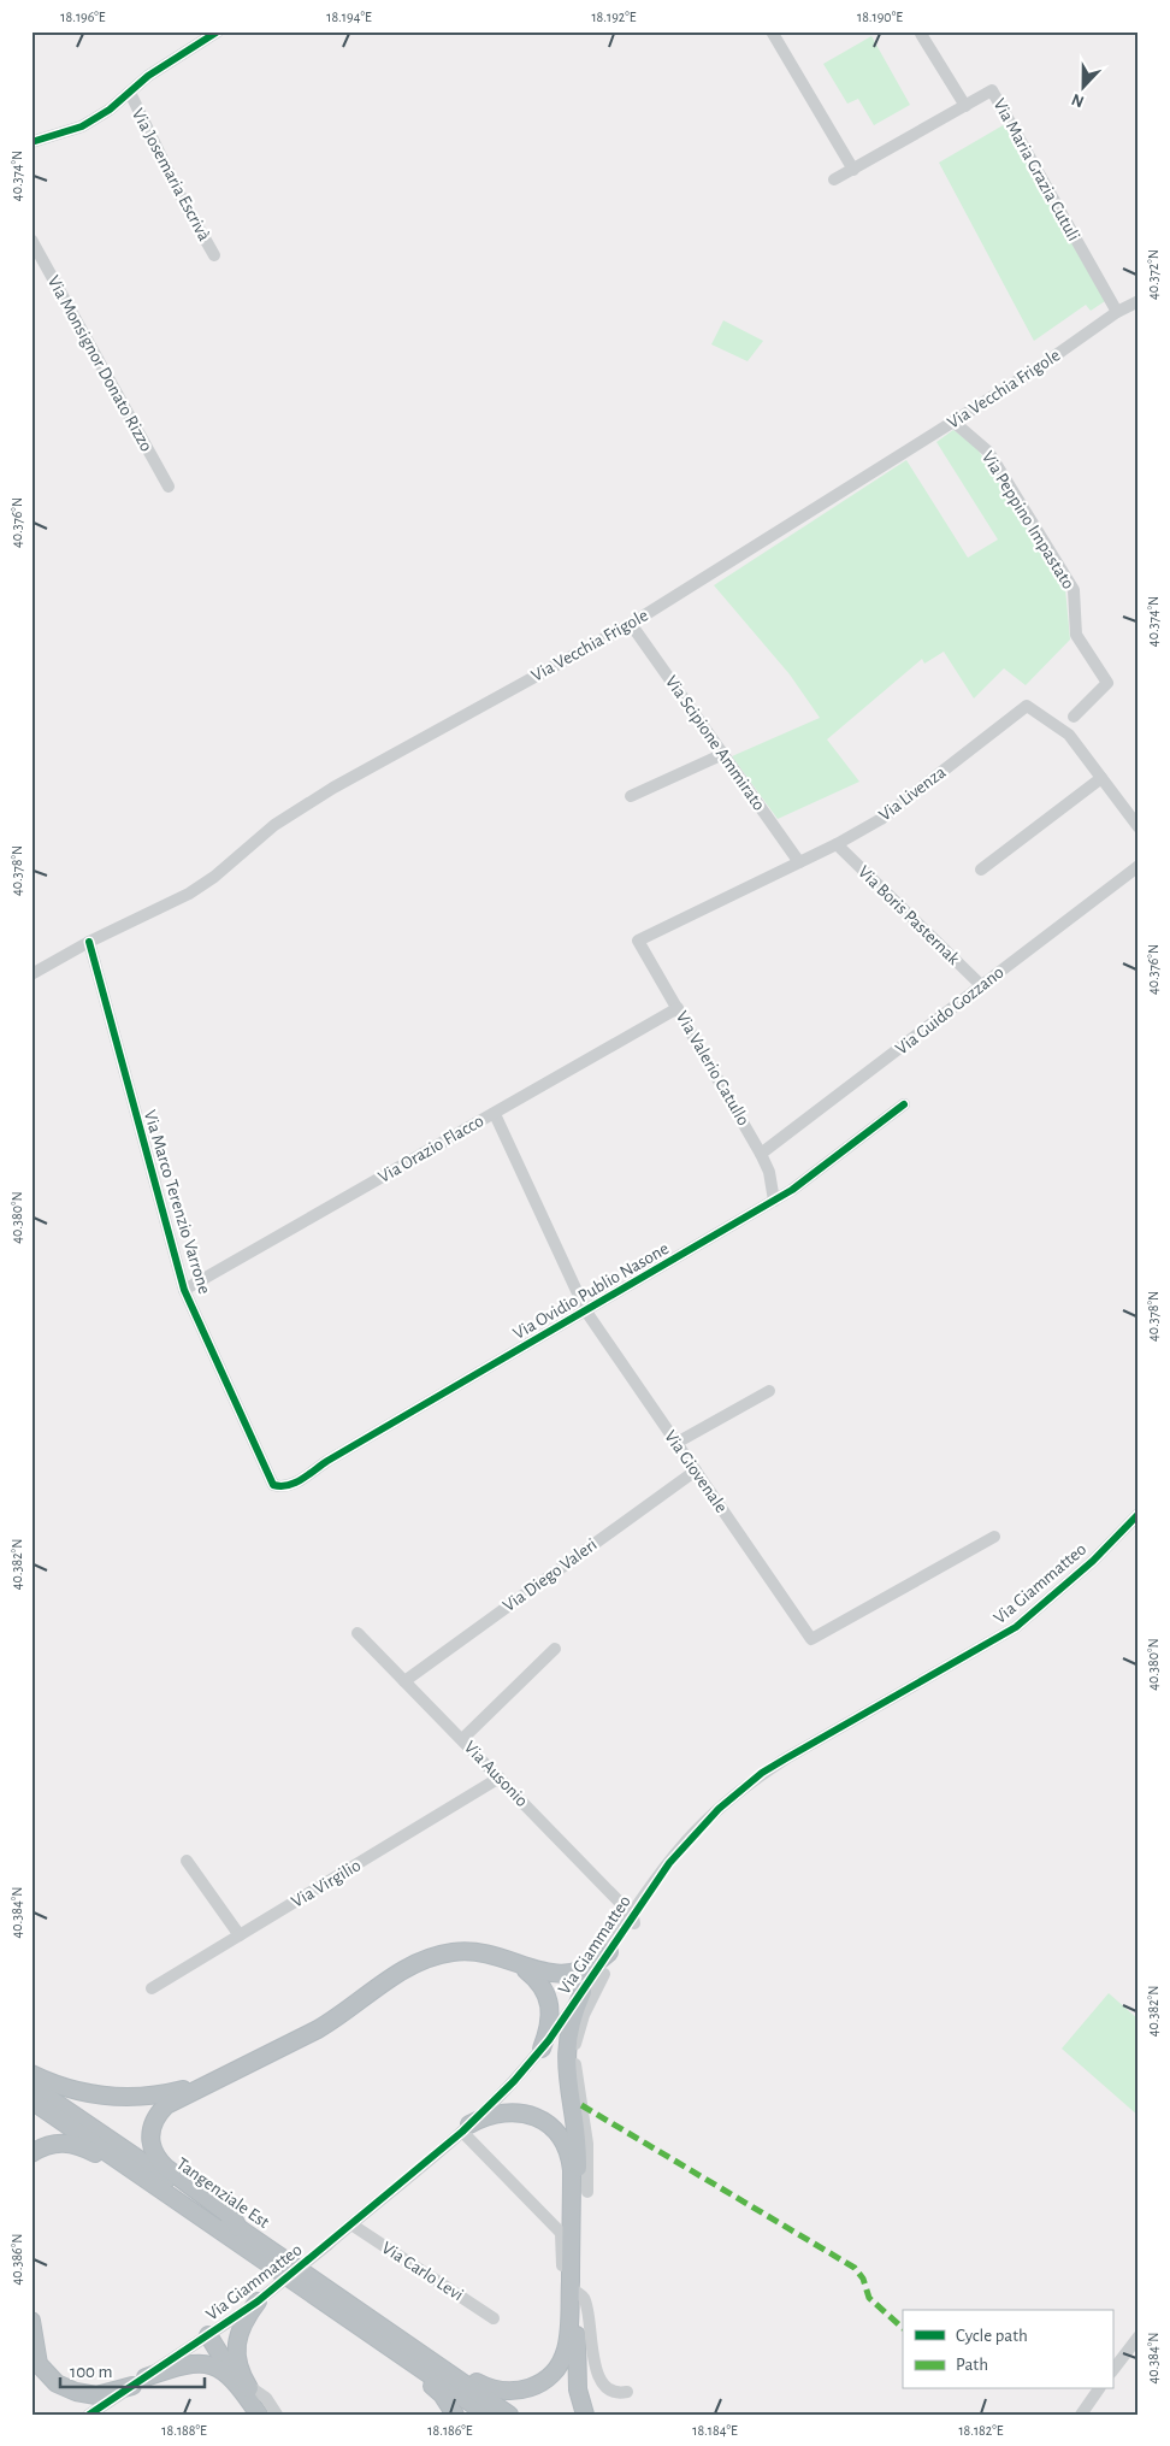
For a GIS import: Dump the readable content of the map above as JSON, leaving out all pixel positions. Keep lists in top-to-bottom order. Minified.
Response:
{"streets":{"highway":["Tangenziale Est"],"street":["Via Maria Grazia Cutuli","Via Josemaria Escrivà","Via Monsignor Donato Rizzo","Via Vecchia Frigole","Via Peppino Impastato","Via Scipione Ammirato","Via Livenza","Via Boris Pasternak","Via Guido Gozzano","Via Valerio Catullo","Via Orazio Flacco","Via Marco Terenzio Varrone","Via Ovidio Publio Nasone","Via Giovenale","Via Diego Valeri","Via Giammatteo","Via Ausonio","Via Virgilio","Via Carlo Levi"]},"crossings":[["Via Maria Grazia Cutuli","Via Vecchia Frigole"],["Via Vecchia Frigole","Via Peppino Impastato"],["Via Vecchia Frigole","Via Scipione Ammirato"],["Via Vecchia Frigole","Via Marco Terenzio Varrone"],["Via Scipione Ammirato","Via Livenza"],["Via Livenza","Via Boris Pasternak"],["Via Livenza","Via Valerio Catullo"],["Via Boris Pasternak","Via Guido Gozzano"],["Via Guido Gozzano","Via Valerio Catullo"],["Via Valerio Catullo","Via Orazio Flacco"],["Via Valerio Catullo","Via Ovidio Publio Nasone"],["Via Orazio Flacco","Via Marco Terenzio Varrone"],["Via Orazio Flacco","Via Giovenale"],["Via Marco Terenzio Varrone","Via Ovidio Publio Nasone"],["Via Ovidio Publio Nasone","Via Giovenale"],["Via Giovenale","Via Diego Valeri"],["Via Diego Valeri","Via Ausonio"],["Via Giammatteo","Via Ausonio"],["Via Giammatteo","Via Carlo Levi"],["Via Ausonio","Via Virgilio"]],"legend":["Cycle path","Path"],"scale_bar":"100 m","north":"bottom","coordinates":["18.196°E","18.194°E","18.192°E","18.190°E","40.374°N","40.372°N","40.376°N","40.378°N","40.380°N","40.382°N","40.384°N","40.386°N","18.188°E","18.186°E","18.184°E","18.182°E"]}
